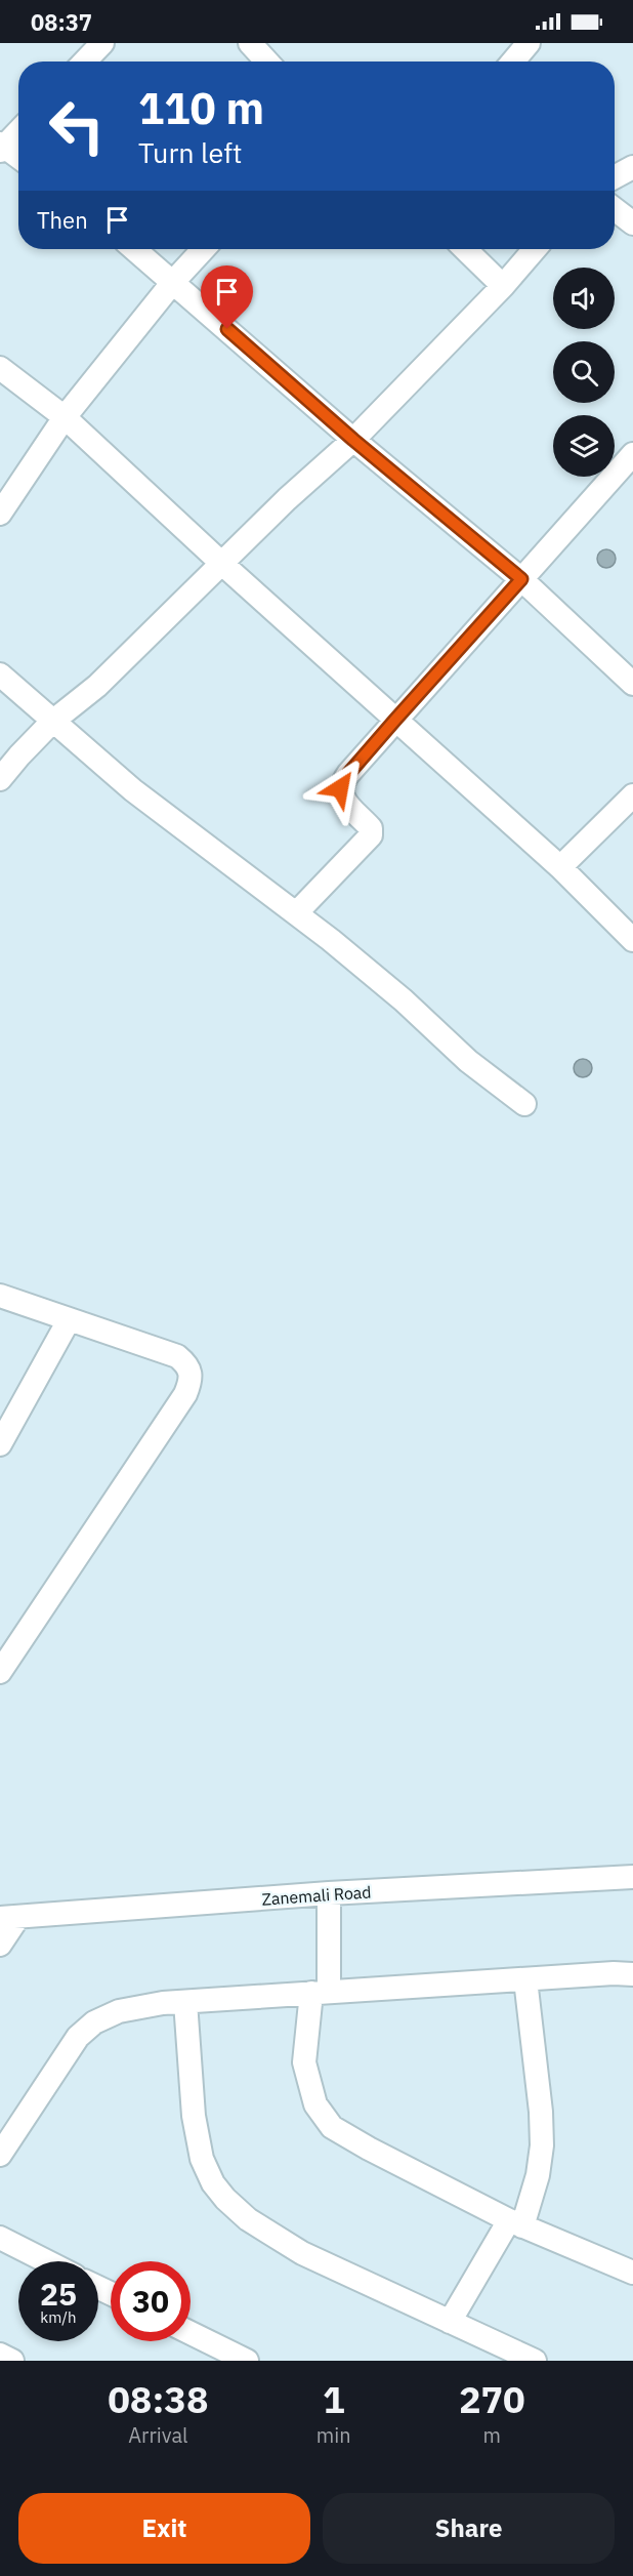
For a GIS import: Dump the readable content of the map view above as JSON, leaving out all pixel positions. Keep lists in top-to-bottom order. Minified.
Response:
{"streets":{"street":["Zanemali Road"]},"page":{"status":"08:37","turn":["110 m","Turn left"],"then":"Then","speed":"25 km/h","limit":"30","eta":["08:38","Arrival","1","min","270","m"],"buttons":["Exit","Share"]}}
